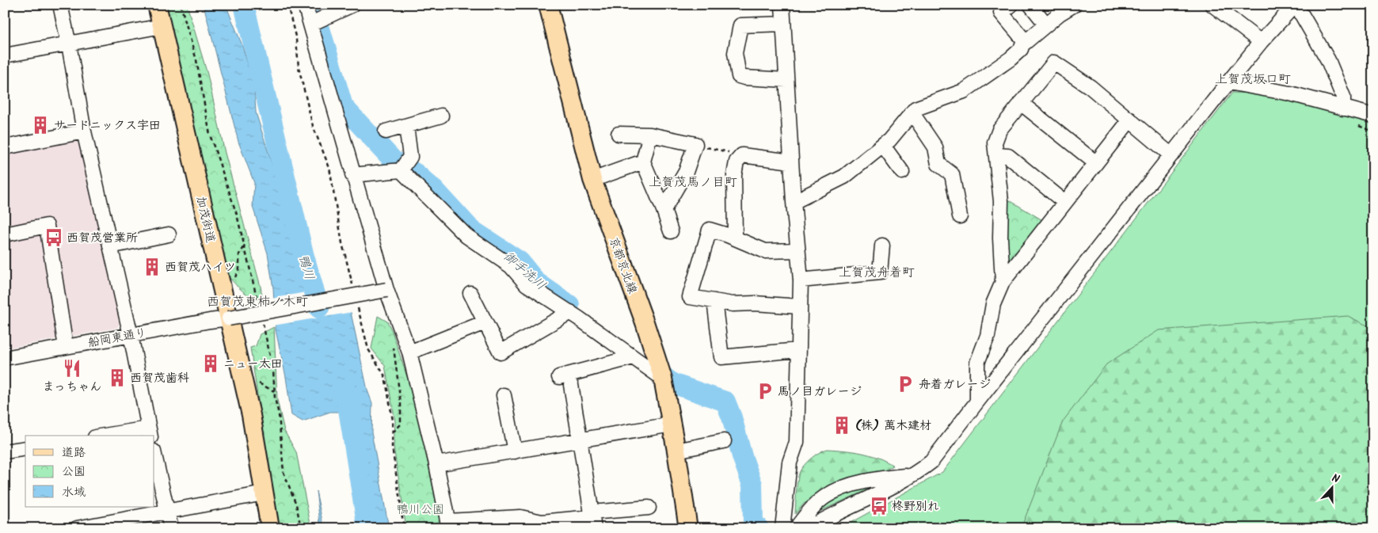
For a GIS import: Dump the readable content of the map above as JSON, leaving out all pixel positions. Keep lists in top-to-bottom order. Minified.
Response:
{"streets":{"main road":["加茂街道","京都京北線"],"street":["船岡東通り"]},"crossings":[["加茂街道","船岡東通り"]],"districts":["上賀茂坂口町","上賀茂馬ノ目町","上賀茂舟着町","西賀茂東柿ノ木町"],"water":["鴨川","御手洗川"],"parks":["鴨川公園"],"places":{"building":["サードニックス宇田","西賀茂ハイツ","ニュー太田","西賀茂歯科","(株) 萬木建材"],"bus stop":["西賀茂営業所","柊野別れ"],"restaurant":["まっちゃん"],"parking":["舟着ガレージ","馬ノ目ガレージ"]},"legend":["道路","公園","水域"],"north":"top"}
